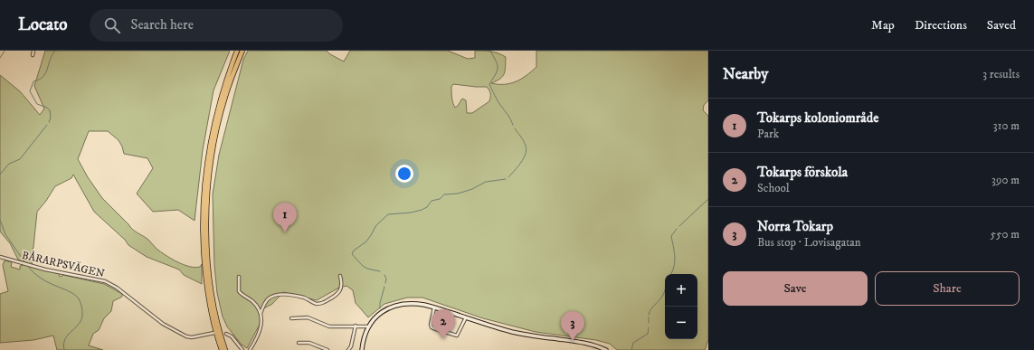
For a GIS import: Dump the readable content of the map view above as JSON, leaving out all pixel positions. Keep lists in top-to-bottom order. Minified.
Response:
{"streets":{"street":["BÅRARPSVÄGEN"]},"page":{"header":"Locato","search":"Search here","nav":["Map","Directions","Saved"],"heading":["Nearby","3 results"],"list":[{"mark":"1","name":"Tokarps koloniområde","note":"Park","value":"310 m"},{"mark":"2","name":"Tokarps förskola","note":"School","value":"390 m"},{"mark":"3","name":"Norra Tokarp","note":"Bus stop · Lovisagatan","value":"550 m"}],"pins":["1","2","3"],"buttons":["Save","Share"],"map_buttons":["+","−"]}}
